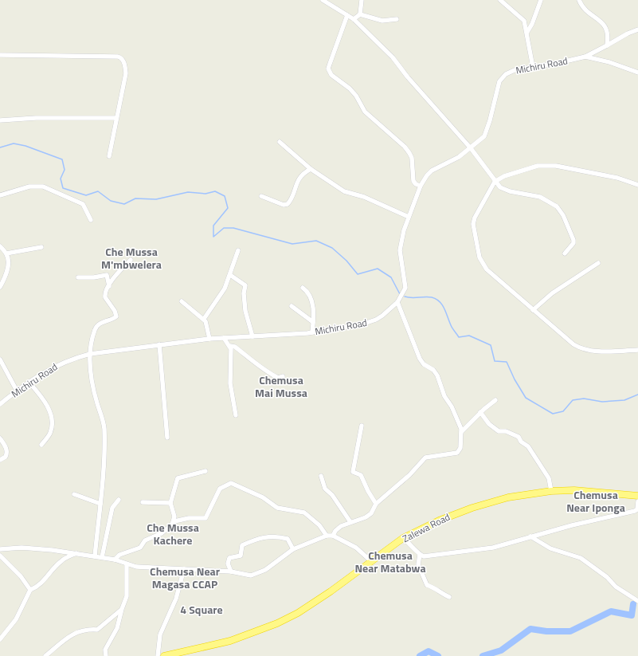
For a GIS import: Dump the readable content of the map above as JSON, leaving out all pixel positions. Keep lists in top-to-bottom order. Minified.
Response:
{"streets":{"highway":["Zalewa Road"],"street":["Michiru Road"]},"districts":["Che Mussa M'mbwelera","Chemusa Mai Mussa","Chemusa Near Iponga","Che Mussa Kachere","Chemusa Near Matabwa","Chemusa Near Magasa CCAP","4 Square"]}
